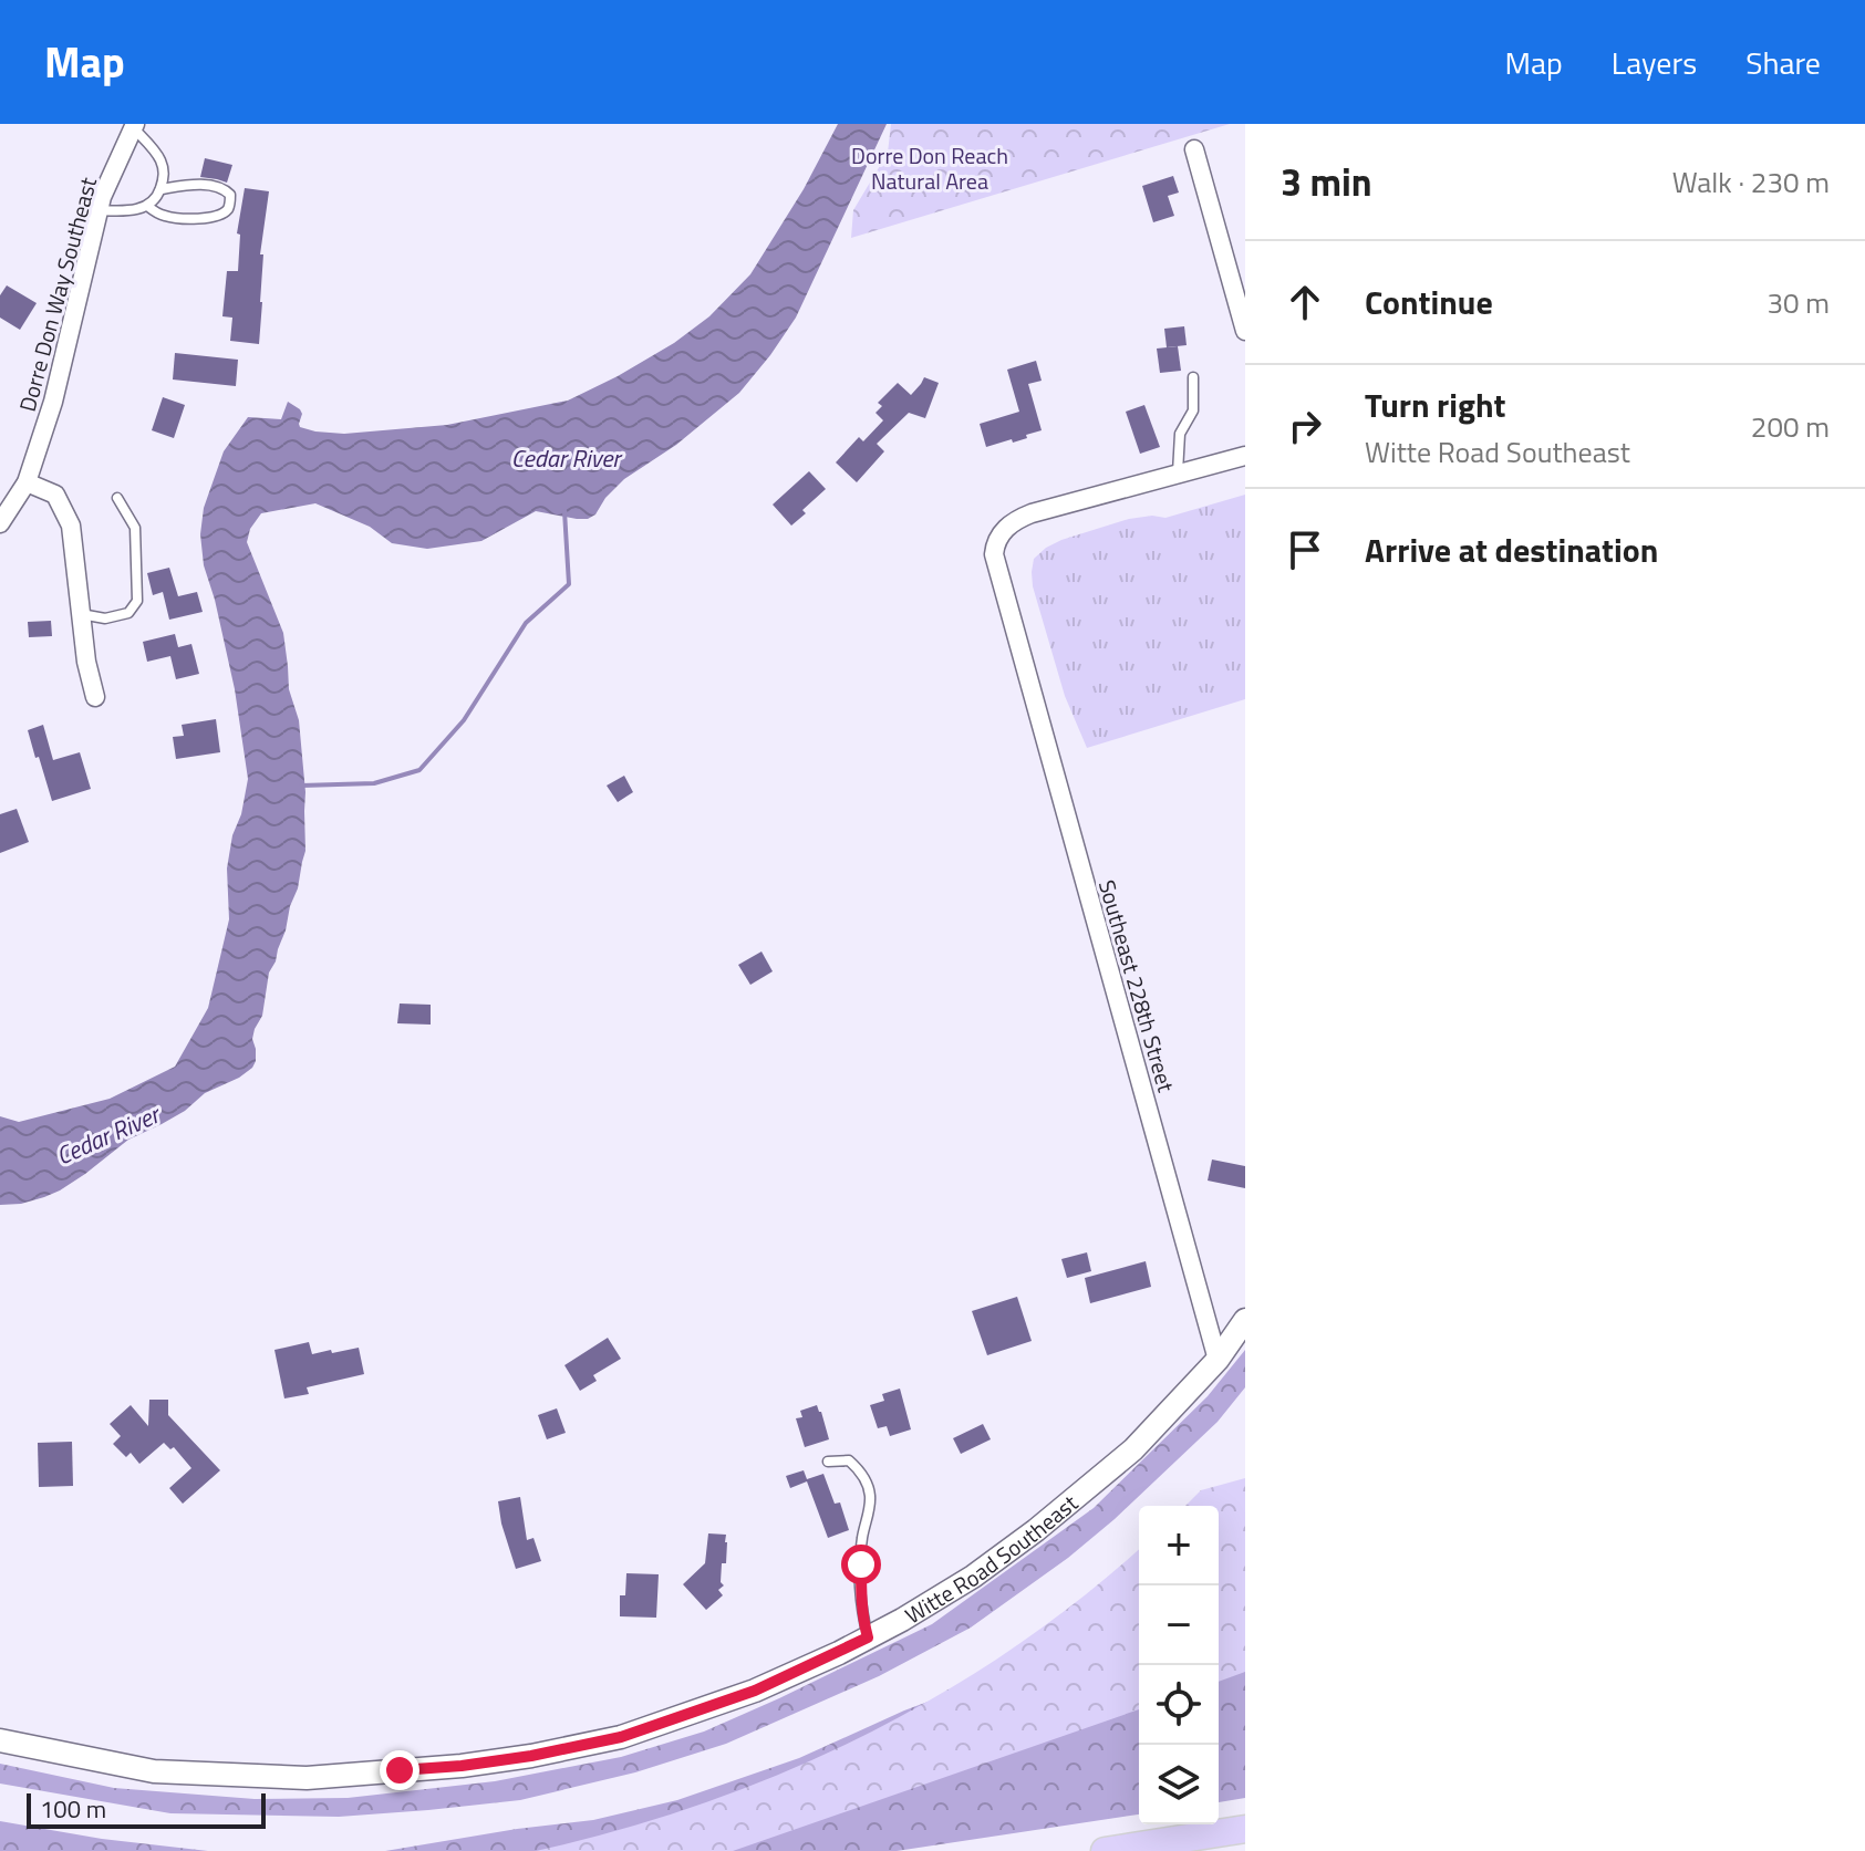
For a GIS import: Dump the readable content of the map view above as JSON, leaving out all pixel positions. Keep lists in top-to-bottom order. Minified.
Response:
{"streets":{"street":["Dorre Don Way Southeast","Southeast 228th Street","Witte Road Southeast"]},"crossings":[["Southeast 228th Street","Witte Road Southeast"]],"water":["Cedar River"],"parks":["Dorre Don Reach Natural Area"],"scale_bar":"100 m","page":{"header":"Map","nav":["Map","Layers","Share"],"heading":["3 min","Walk · 230 m"],"list":[["Continue","30 m"],["Turn right","Witte Road Southeast","200 m"],"Arrive at destination"],"map_buttons":["+","−"],"scale":"100 m"}}
